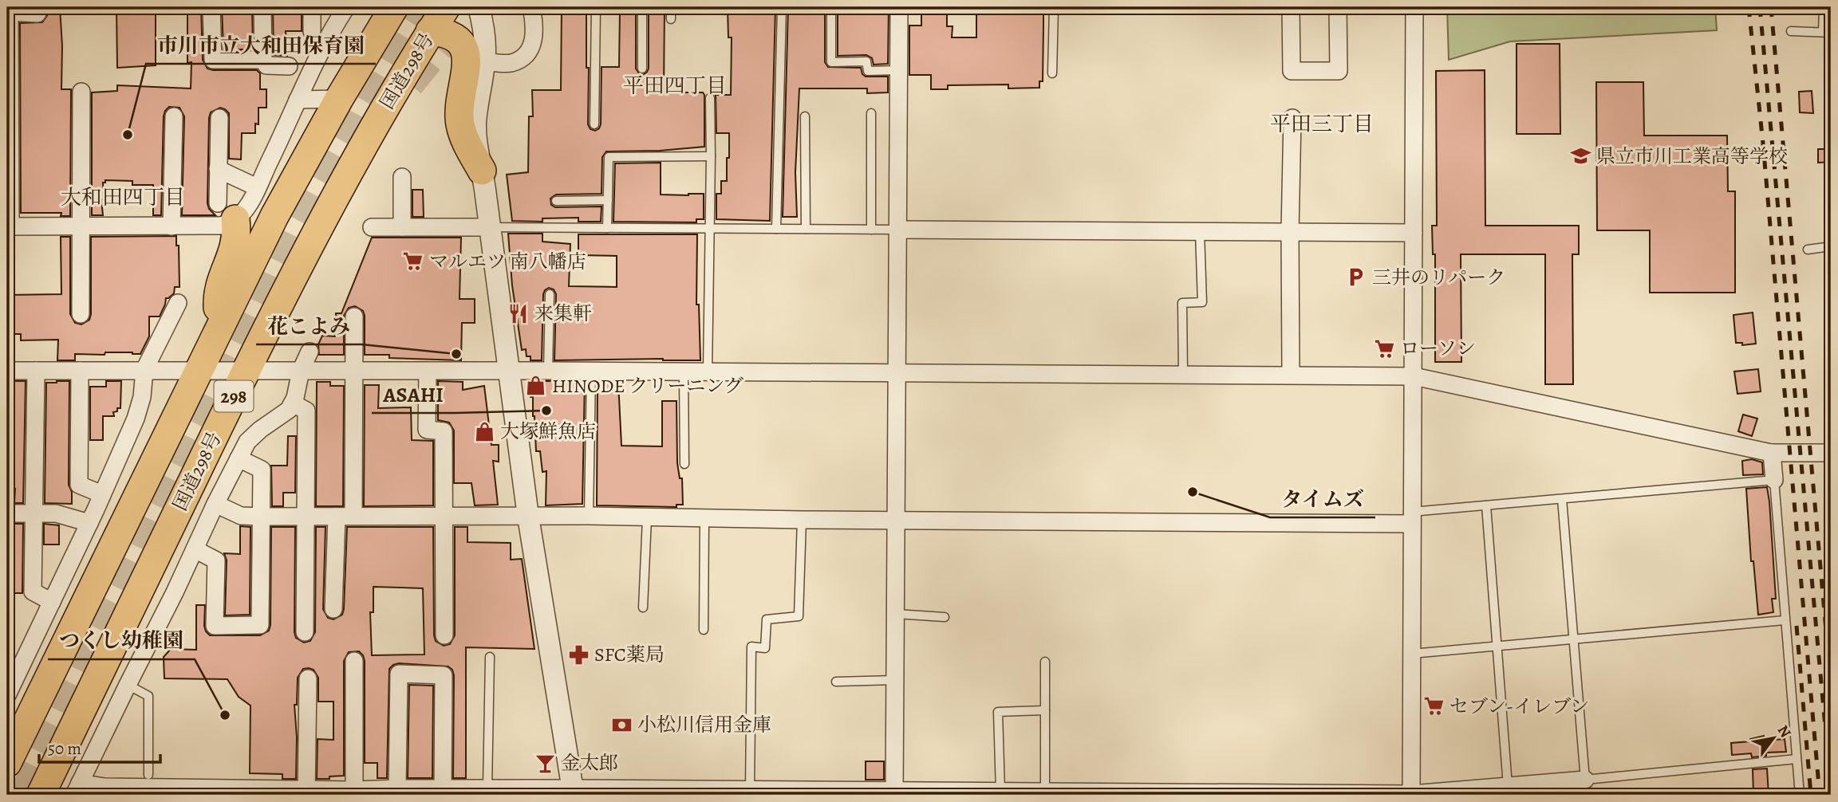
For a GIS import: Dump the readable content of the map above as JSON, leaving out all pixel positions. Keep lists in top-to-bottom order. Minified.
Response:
{"streets":{"highway":["国道298号","298"]},"districts":["平田四丁目","平田三丁目","大和田四丁目"],"places":{"other":["市川市立大和田保育園","花こよみ","ASAHI","タイムズ","つくし幼稚園"],"school or university":["県立市川工業高等学校"],"supermarket":["マルエツ 南八幡店","ローソン","セブン-イレブン"],"parking":["三井のリパーク"],"restaurant":["来集軒"],"shop":["HINODE クリーニング","大塚鮮魚店"],"pharmacy":["SFC薬局"],"bank":["小松川信用金庫"],"bar":["金太郎"]},"scale_bar":"50 m","north":"top right"}
